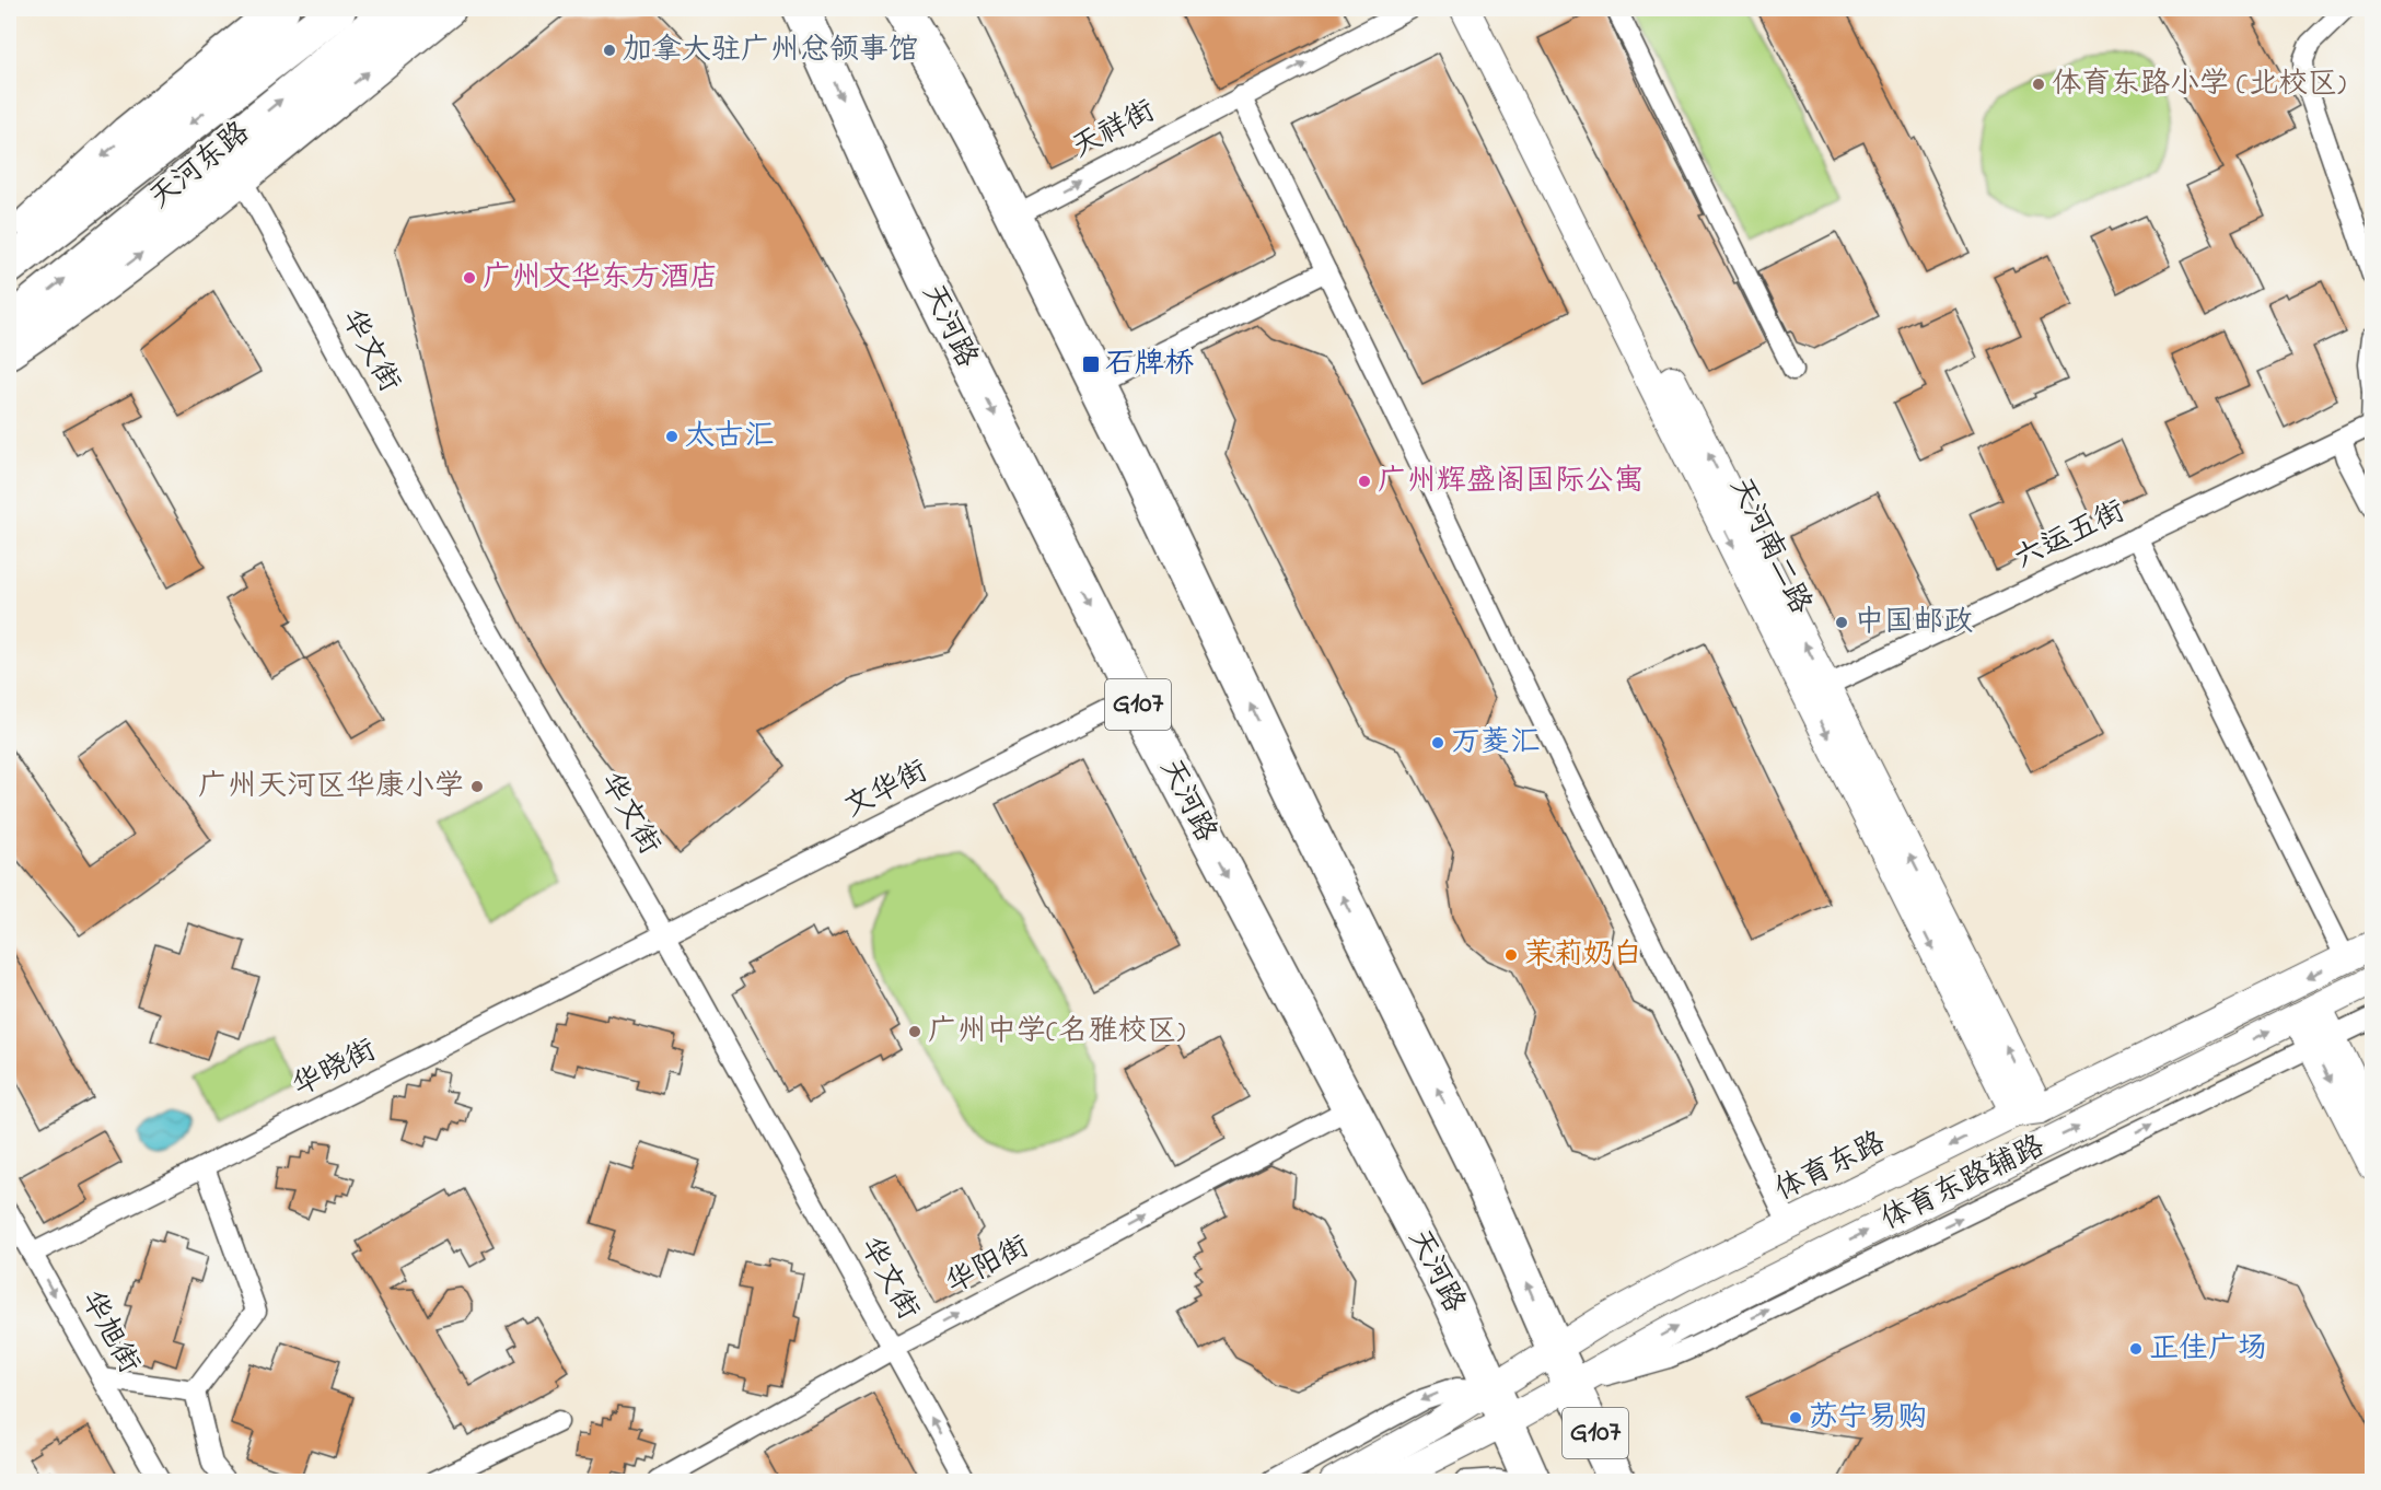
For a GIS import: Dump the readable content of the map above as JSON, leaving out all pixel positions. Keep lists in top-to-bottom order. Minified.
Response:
{"streets":{"highway":["天河东路","天河路","G107"],"street":["天祥街","华文街","六运五街","天河南二路","文华街","华晓街","体育东路","体育东路辅路","华阳街","华旭街"]},"crossings":[["天祥街","G107"],["天河路","文华街"],["天河路","体育东路"],["天河路","华阳街"],["华文街","文华街"],["华文街","华晓街"],["华文街","华阳街"],["六运五街","天河南二路"],["天河南二路","体育东路"],["G107","体育东路"],["G107","体育东路辅路"],["文华街","华晓街"],["华晓街","华旭街"]],"one_way":["天祥街","华阳街","华旭街"],"places":{"other":["加拿大驻广州总领事馆","体育东路小学 (北校区)","广州文华东方酒店","太古汇","广州辉盛阁国际公寓","中国邮政","万菱汇","广州天河区华康小学","茉莉奶白","广州中学(名雅校区)","正佳广场","苏宁易购"],"transit":["石牌桥"]}}
